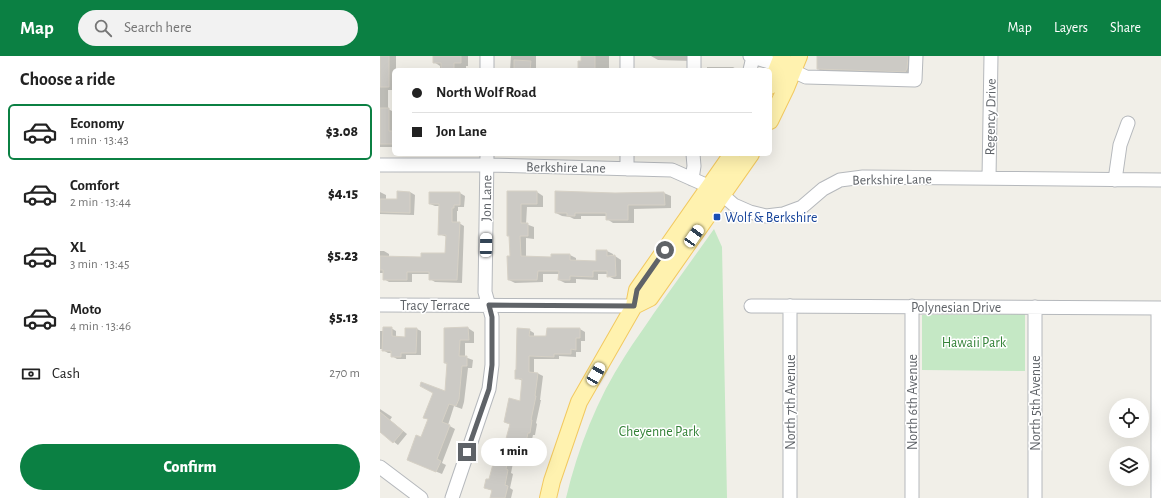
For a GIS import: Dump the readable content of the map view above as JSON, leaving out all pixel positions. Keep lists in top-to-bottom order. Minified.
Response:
{"streets":{"street":["Regency Drive","Berkshire Lane","Jon Lane","Tracy Terrace","Polynesian Drive","North 7th Avenue","North 6th Avenue","North 5th Avenue"]},"crossings":[["Regency Drive","Berkshire Lane"],["Berkshire Lane","Jon Lane"],["Jon Lane","Tracy Terrace"],["Polynesian Drive","North 7th Avenue"],["Polynesian Drive","North 6th Avenue"],["Polynesian Drive","North 5th Avenue"]],"parks":["Hawaii Park","Cheyenne Park"],"places":{"transit":["Wolf & Berkshire"]},"page":{"header":"Map","search":"Search here","nav":["Map","Layers","Share"],"heading":"Choose a ride","banner":["North Wolf Road","Jon Lane"],"list":[{"name":"Economy","note":"1 min · 13:43","value":"$3.08"},{"name":"Comfort","note":"2 min · 13:44","value":"$4.15"},{"name":"XL","note":"3 min · 13:45","value":"$5.23"},{"name":"Moto","note":"4 min · 13:46","value":"$5.13"}],"pay":["Cash","270 m"],"buttons":"Confirm","bubble":"1 min"}}
